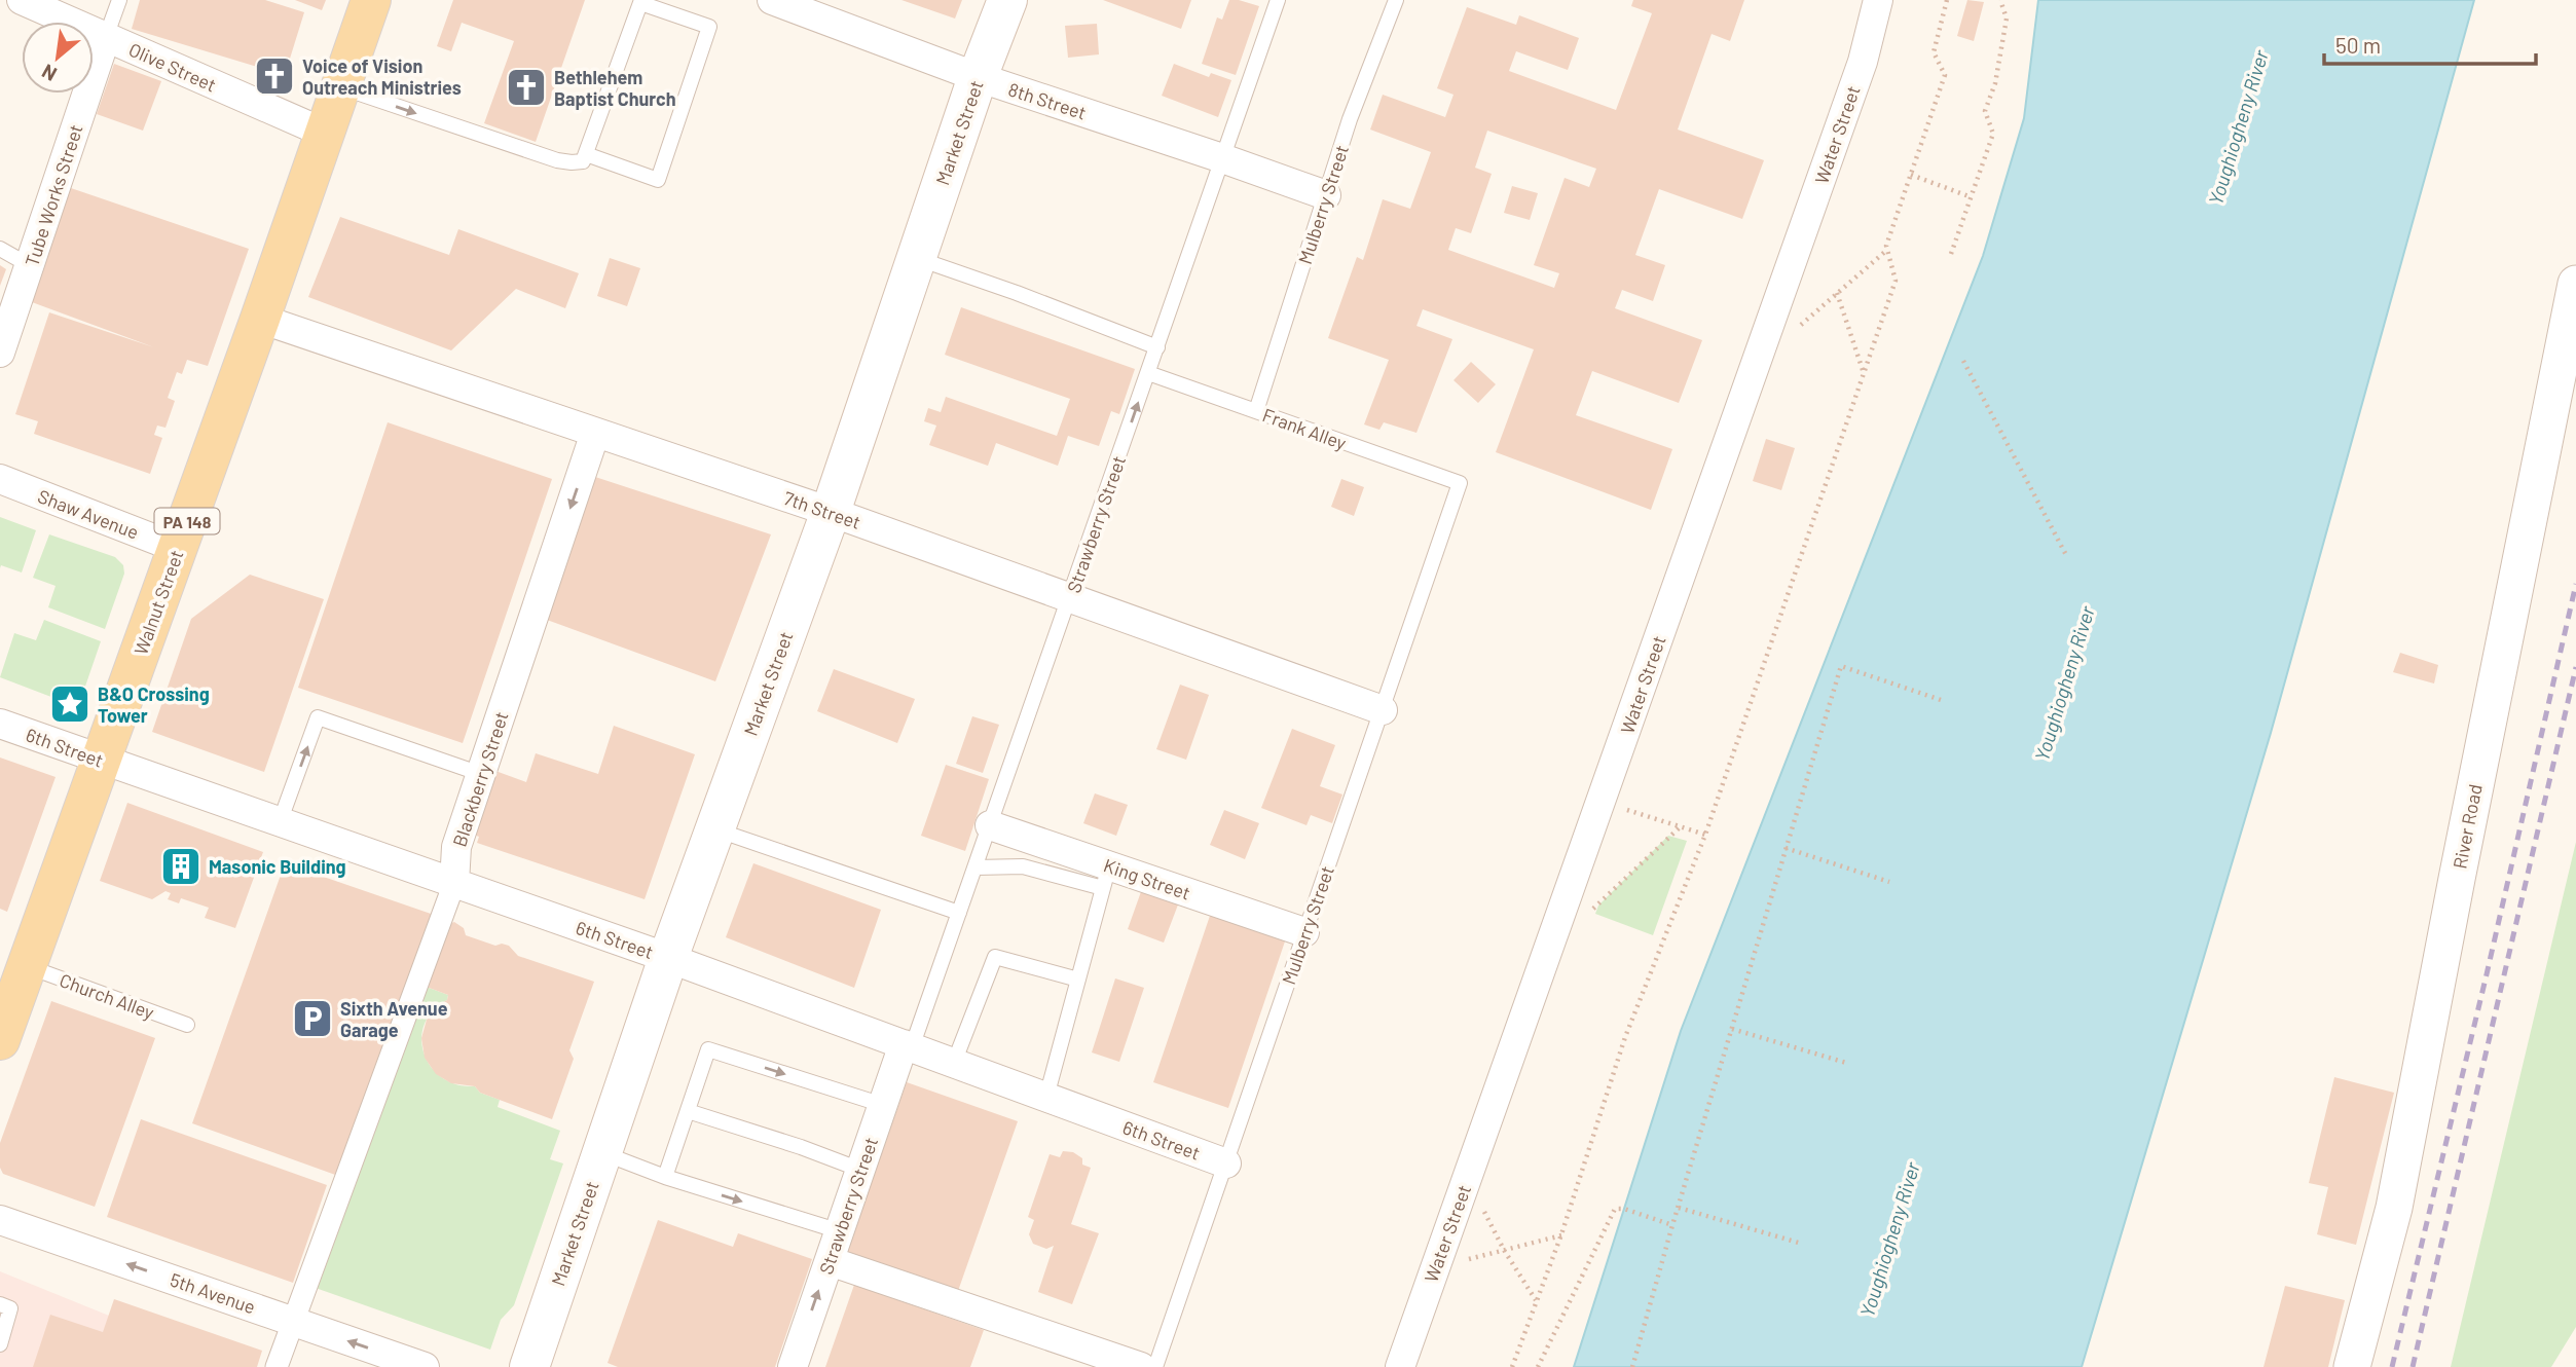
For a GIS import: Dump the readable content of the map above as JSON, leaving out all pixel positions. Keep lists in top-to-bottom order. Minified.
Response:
{"streets":{"main road":["Market Street","PA 148","Walnut Street"],"street":["Olive Street","8th Street","Water Street","Tube Works Street","7th Street","Shaw Avenue","Strawberry Street","6th Street","Blackberry Street","River Road","King Street","5th Avenue"],"lane":["Mulberry Street","Frank Alley","Church Alley"]},"crossings":[["Olive Street","Tube Works Street"],["Olive Street","Walnut Street"],["8th Street","Market Street"],["8th Street","Mulberry Street"],["8th Street","Strawberry Street"],["Market Street","7th Street"],["Market Street","6th Street"],["Mulberry Street","Frank Alley"],["Mulberry Street","7th Street"],["Mulberry Street","6th Street"],["Mulberry Street","King Street"],["Frank Alley","Strawberry Street"],["7th Street","Strawberry Street"],["7th Street","Walnut Street"],["7th Street","Blackberry Street"],["Shaw Avenue","Walnut Street"],["Strawberry Street","6th Street"],["Strawberry Street","King Street"],["Walnut Street","6th Street"],["Walnut Street","Church Alley"],["6th Street","Blackberry Street"],["Blackberry Street","5th Avenue"]],"one_way":["Blackberry Street","5th Avenue"],"water":["Youghiogheny River"],"places":{"church":["Voice of Vision Outreach Ministries","Bethlehem Baptist Church"],"place":["B&O Crossing Tower"],"building":["Masonic Building"],"parking":["Sixth Avenue Garage"]},"scale_bar":"50 m","north":"bottom left"}
